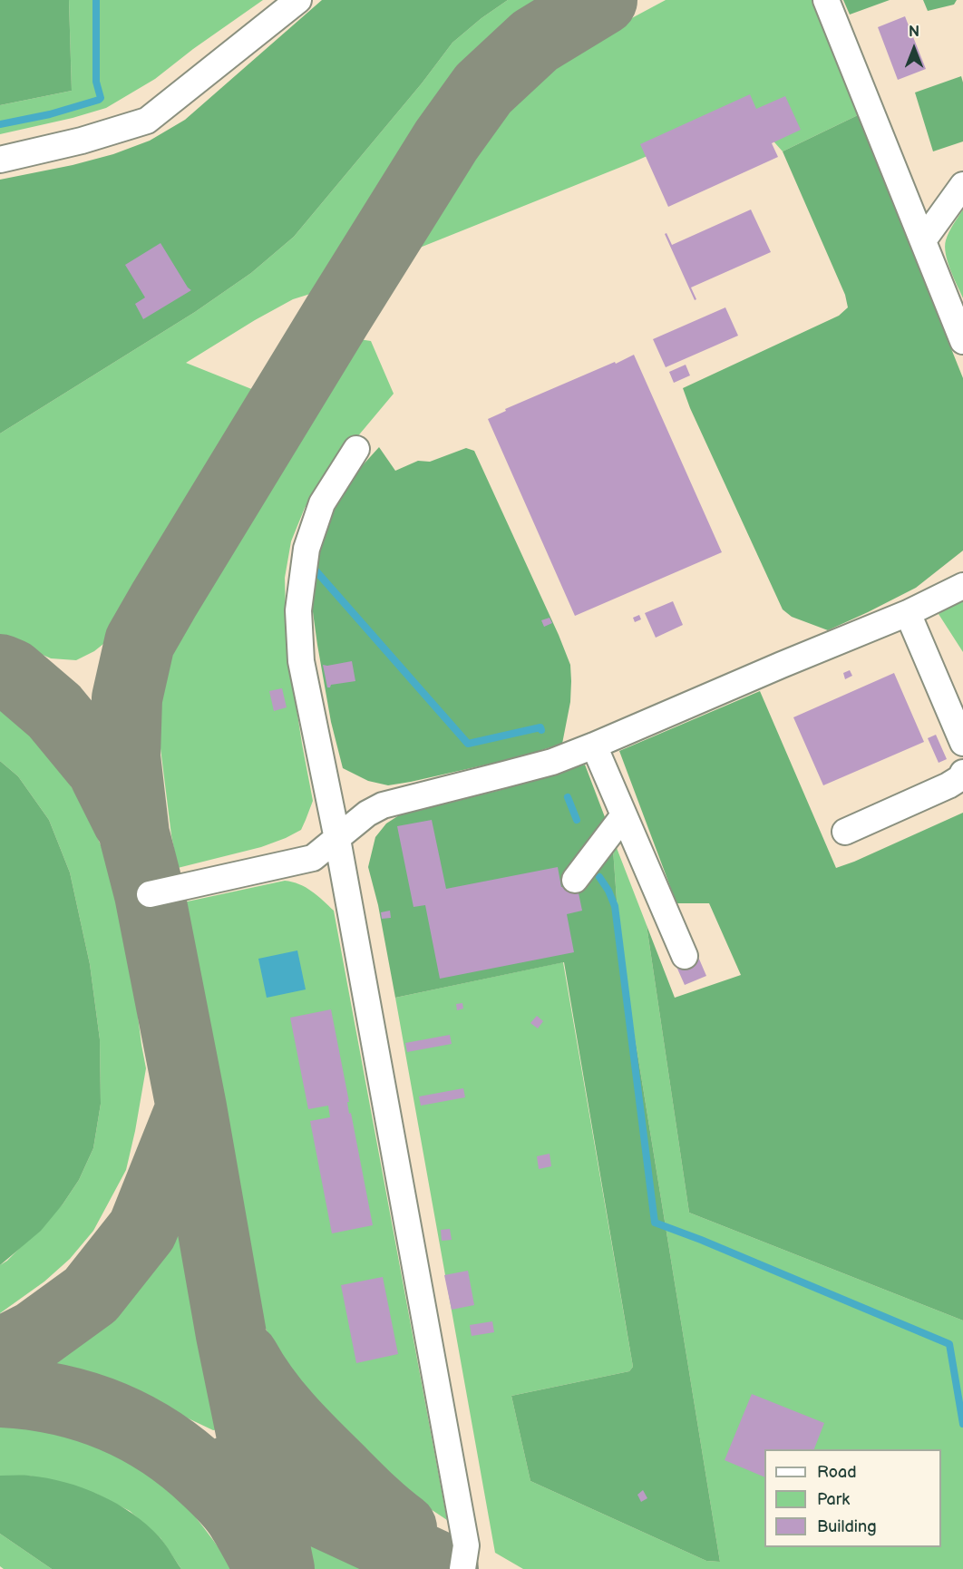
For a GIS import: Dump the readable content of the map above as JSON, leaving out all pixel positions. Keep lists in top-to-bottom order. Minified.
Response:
{"legend":["Road","Park","Building"],"north":"top"}
